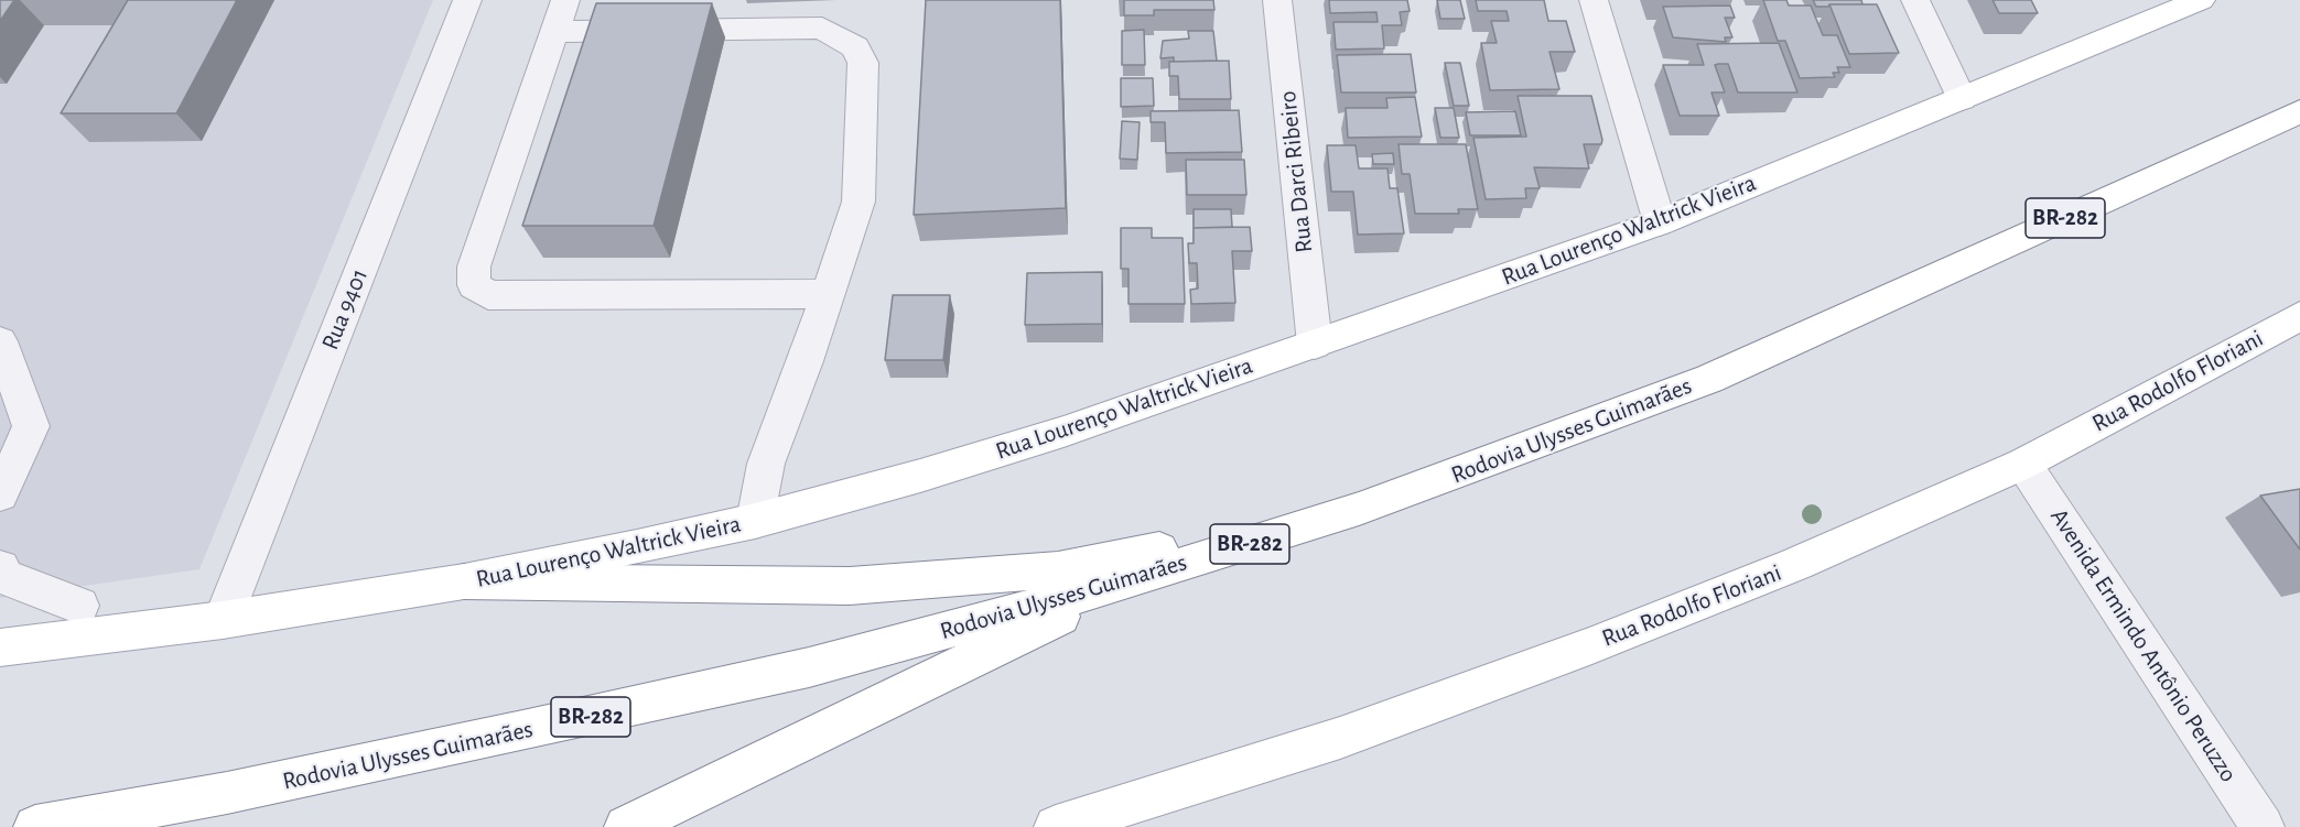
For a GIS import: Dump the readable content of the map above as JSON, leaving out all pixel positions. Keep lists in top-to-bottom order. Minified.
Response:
{"streets":{"main road":["BR-282","Rua Lourenço Waltrick Vieira","Rua Rodolfo Floriani","Rodovia Ulysses Guimarães"],"street":["Rua Darci Ribeiro","Rua 9401","Avenida Ermindo Antônio Peruzzo"]},"crossings":[["Rua Darci Ribeiro","Rua Lourenço Waltrick Vieira"],["Rua Lourenço Waltrick Vieira","Rua 9401"],["Rua Rodolfo Floriani","Avenida Ermindo Antônio Peruzzo"]]}
